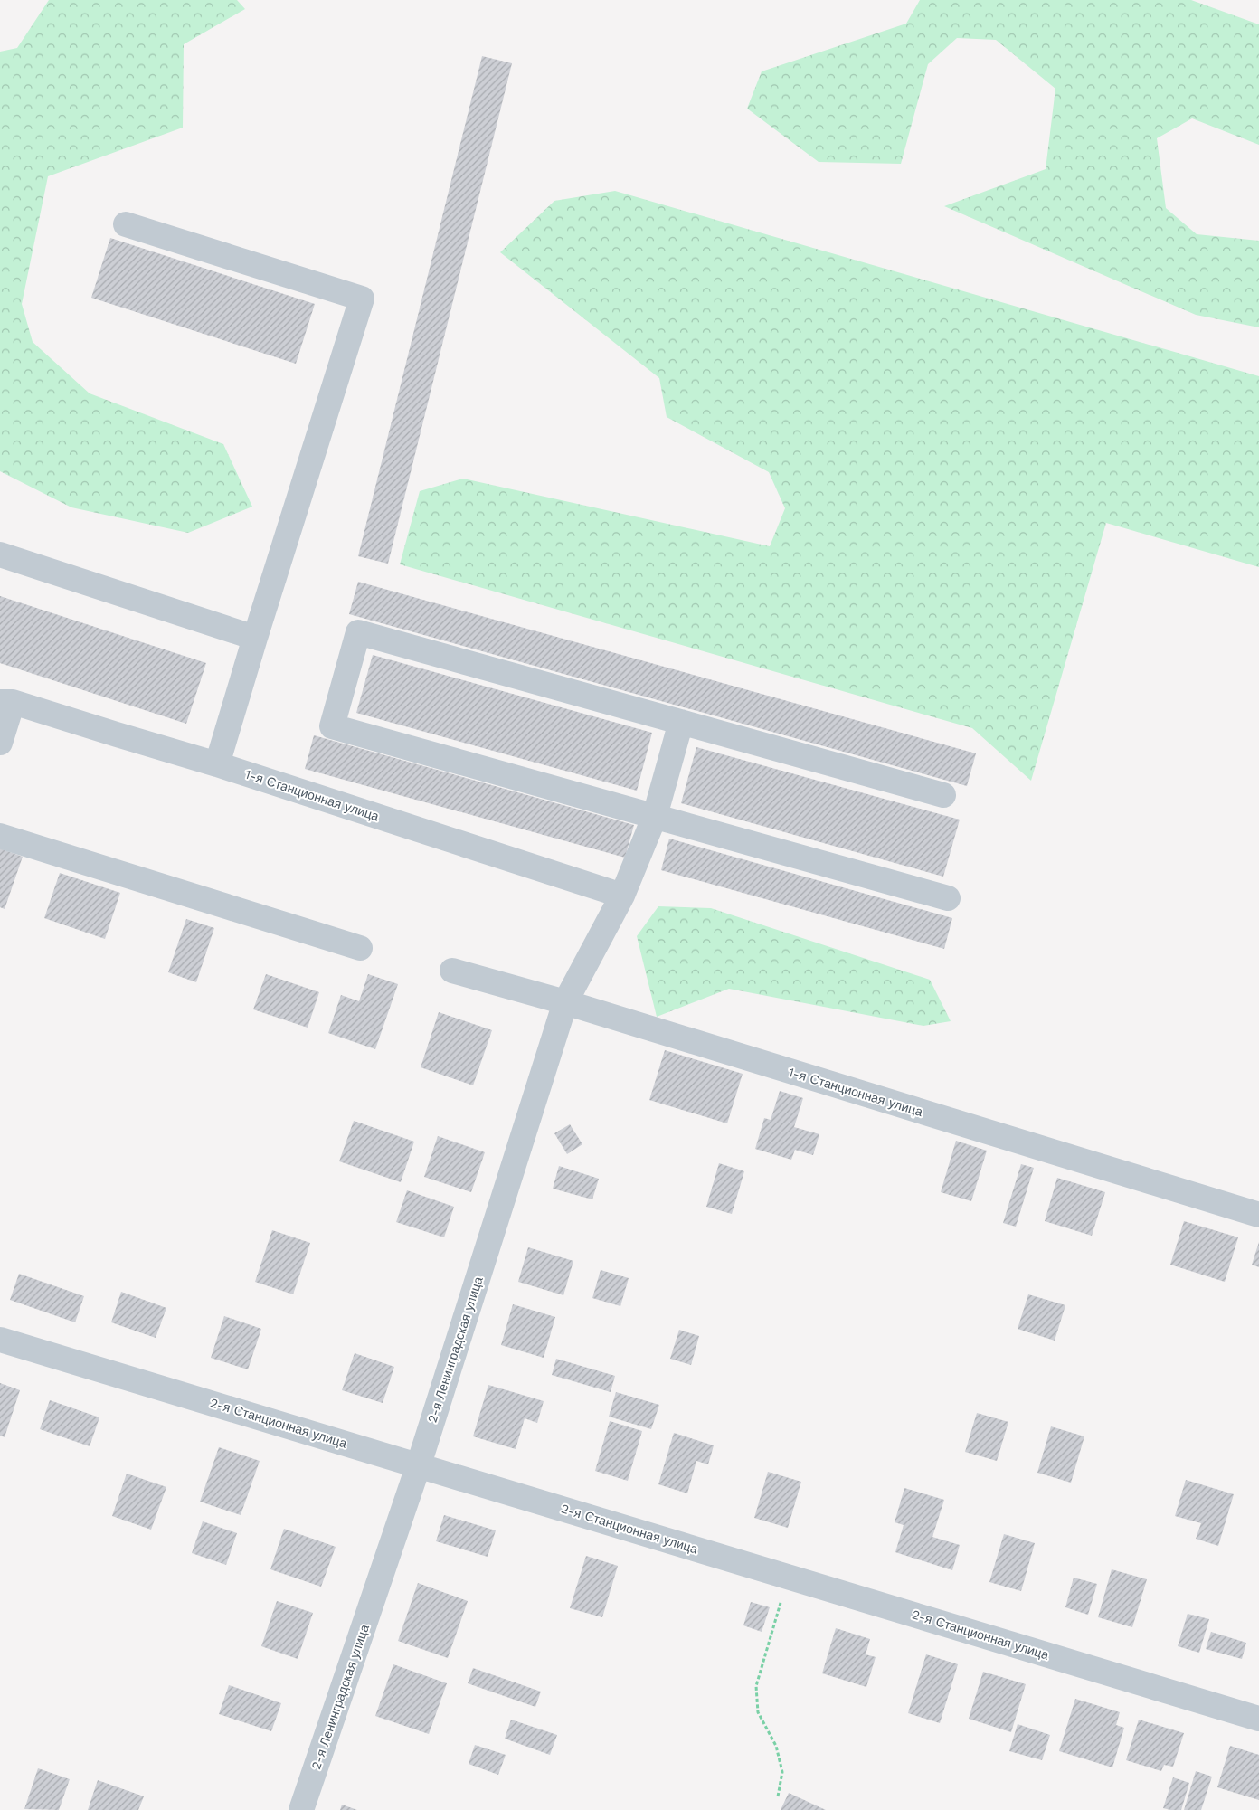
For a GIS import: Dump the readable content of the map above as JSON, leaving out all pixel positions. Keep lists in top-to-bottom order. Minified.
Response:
{"streets":{"street":["1-я Станционная улица","2-я Ленинградская улица","2-я Станционная улица"]},"crossings":[["1-я Станционная улица","2-я Ленинградская улица"],["2-я Ленинградская улица","2-я Станционная улица"]]}
